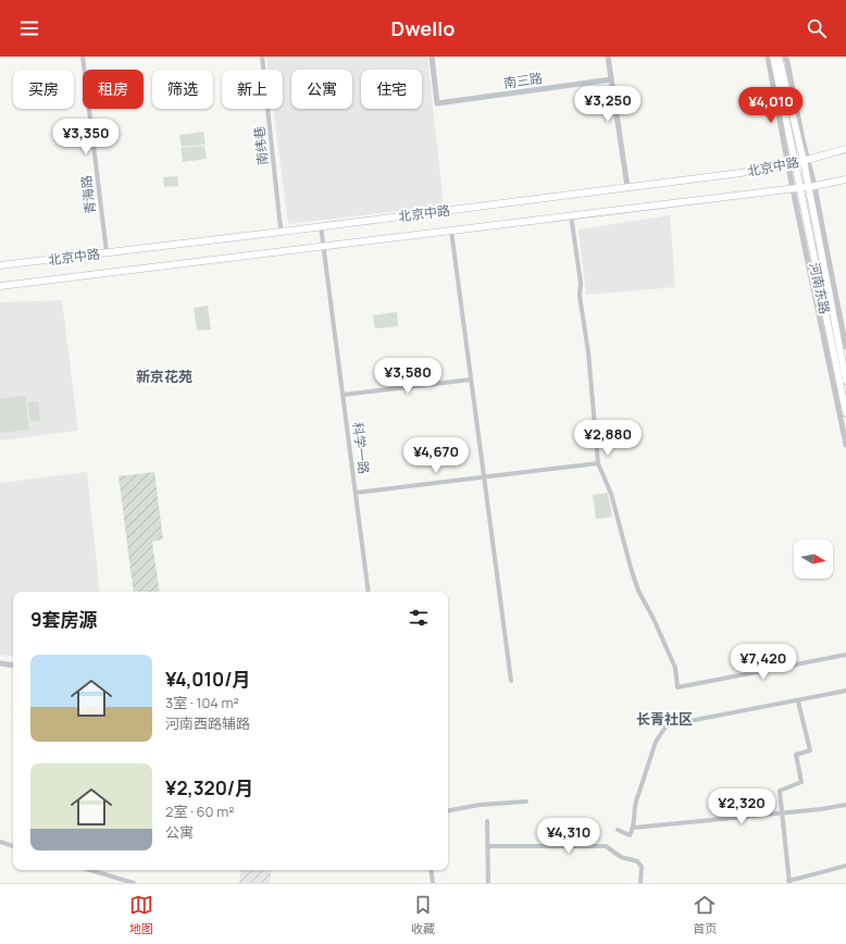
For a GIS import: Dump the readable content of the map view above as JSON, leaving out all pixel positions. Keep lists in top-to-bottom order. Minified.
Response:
{"streets":{"main road":["北京中路","河南东路"],"street":["南三路","南纬巷","青海路","科学一路"]},"crossings":[["南纬巷","北京中路"],["北京中路","青海路"],["北京中路","河南东路"],["北京中路","科学一路"]],"districts":["新京花苑","长青社区"],"north":"right","page":{"header":"Dwello","chip":["买房","租房","筛选","新上","公寓","住宅"],"price":["¥3,250","¥4,010","¥3,350","¥3,580","¥2,880","¥4,670","¥7,420","¥2,320","¥4,310"],"heading":"9套房源","list":[{"name":"¥4,010/月","note":"3室 · 104 m² · 河南西路辅路"},{"name":"¥2,320/月","note":"2室 · 60 m² · 公寓"}],"tabs":["地图","收藏","首页"]}}
